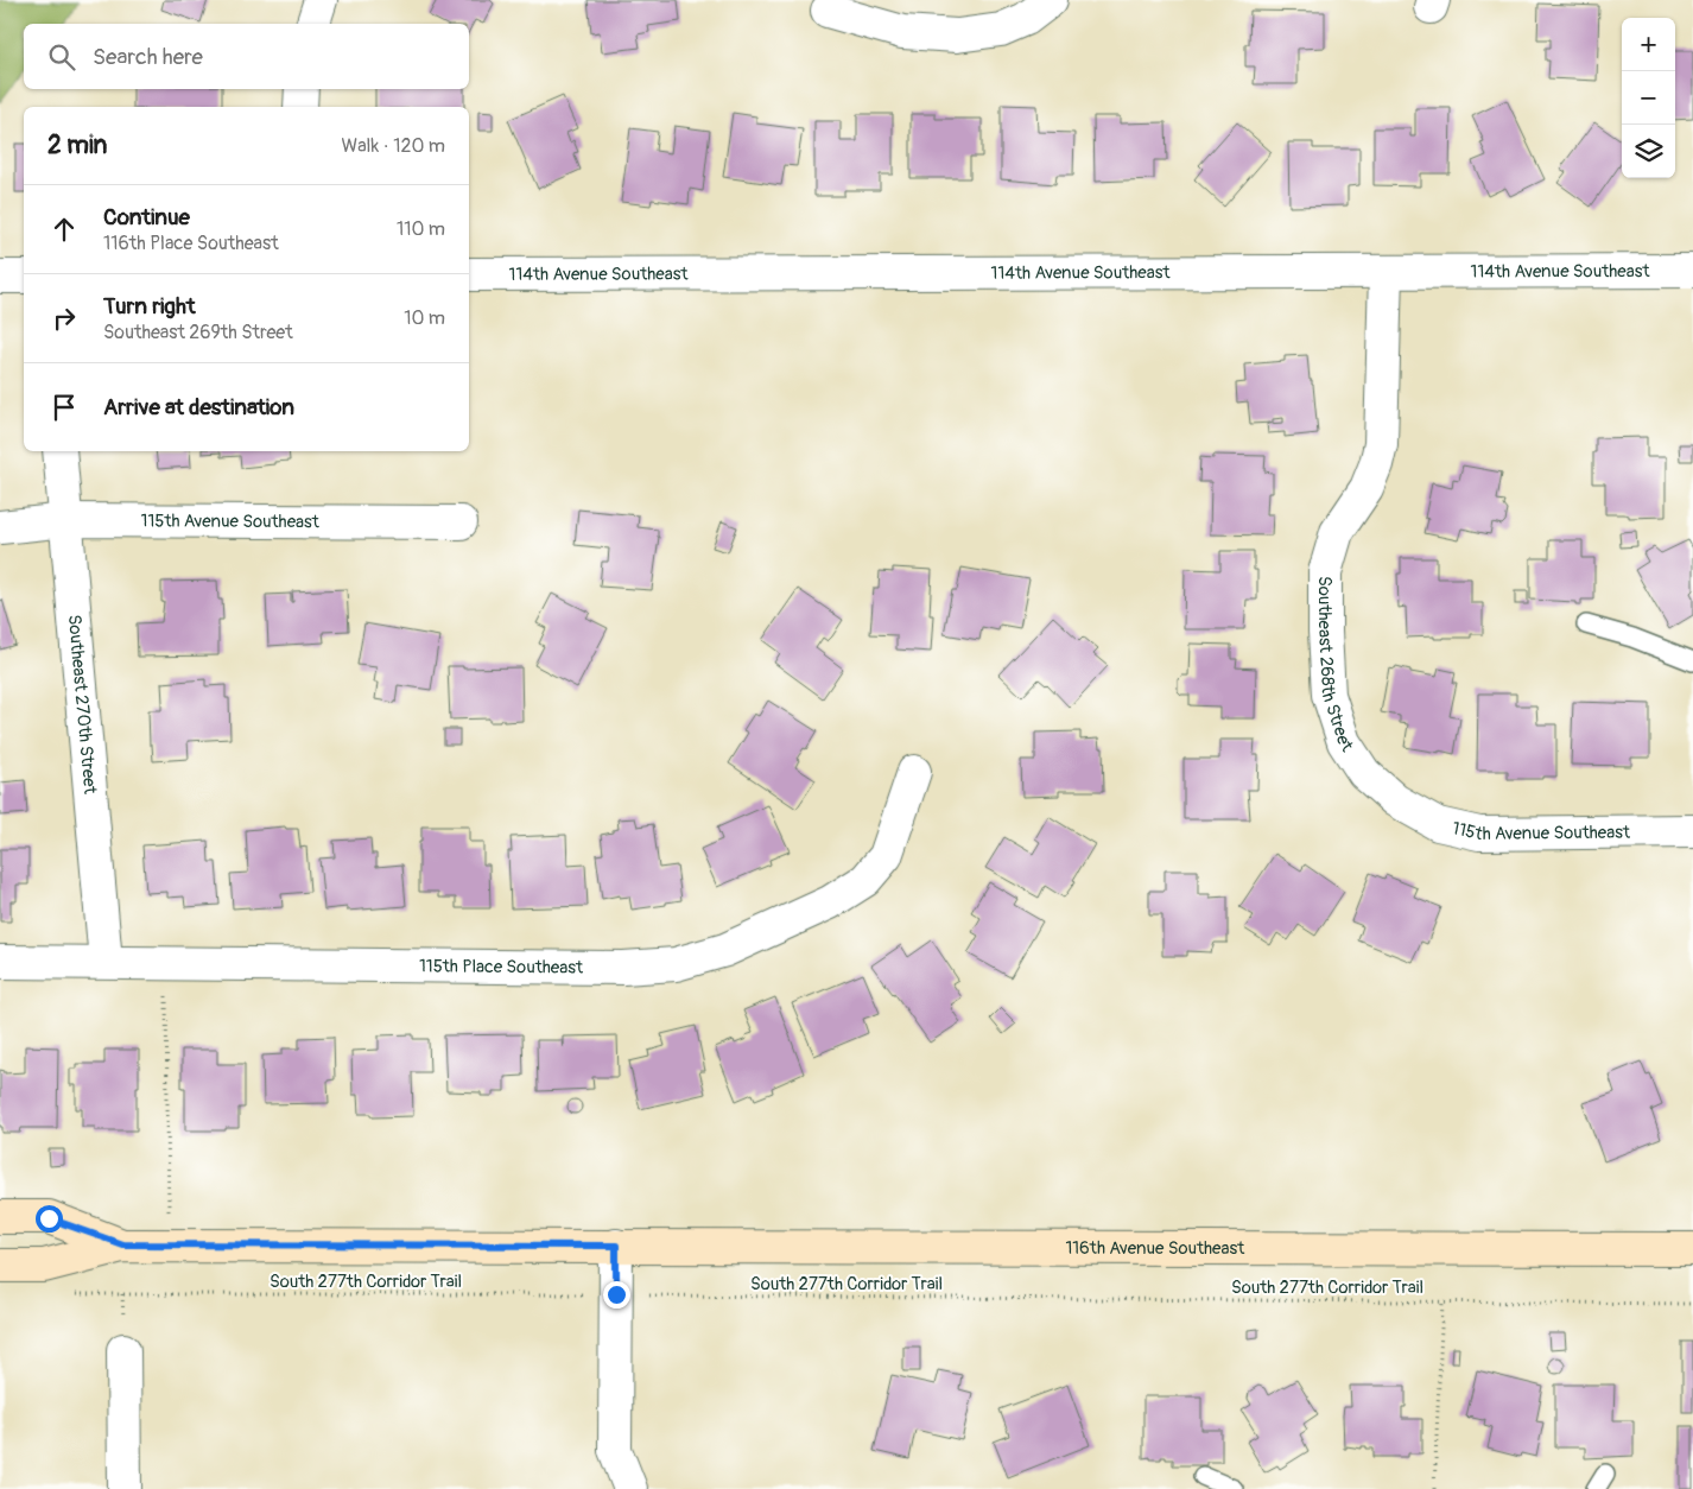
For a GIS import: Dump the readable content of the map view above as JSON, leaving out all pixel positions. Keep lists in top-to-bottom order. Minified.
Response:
{"streets":{"main road":["116th Avenue Southeast"],"street":["114th Avenue Southeast","115th Avenue Southeast","Southeast 268th Street","Southeast 270th Street","115th Place Southeast"],"path":["South 277th Corridor Trail"]},"crossings":[["114th Avenue Southeast","Southeast 268th Street"],["115th Avenue Southeast","Southeast 268th Street"],["115th Avenue Southeast","Southeast 270th Street"],["Southeast 270th Street","115th Place Southeast"]],"page":{"map_buttons":["+","−"],"search":"Search here","heading":["2 min","Walk · 120 m"],"list":[["Continue","116th Place Southeast","110 m"],["Turn right","Southeast 269th Street","10 m"],"Arrive at destination"]}}
